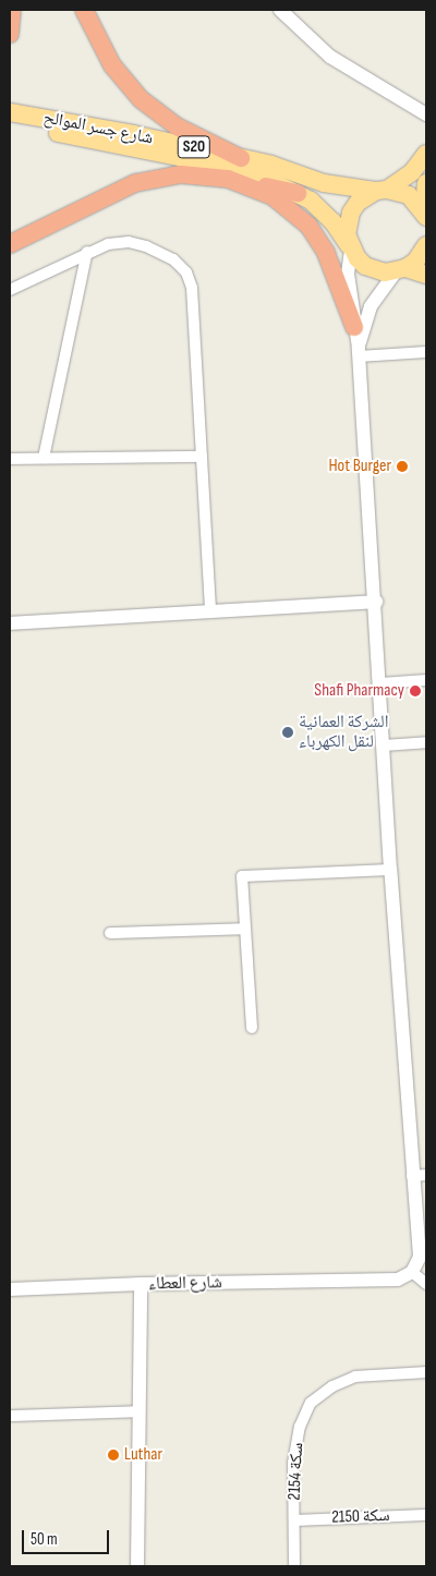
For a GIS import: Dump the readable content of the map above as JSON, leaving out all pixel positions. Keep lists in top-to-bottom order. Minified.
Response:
{"streets":{"main road":["شارع جسر الموالح","S20"],"street":["شارع العطاء","سكة 2154","سكة 2150"]},"crossings":[["شارع جسر الموالح","S20"],["سكة 2154","سكة 2150"]],"places":["Hot Burger","Shafi Pharmacy","الشرکة العمانیة لنقل الکهرباء","Luthar"],"scale_bar":"50 m"}
